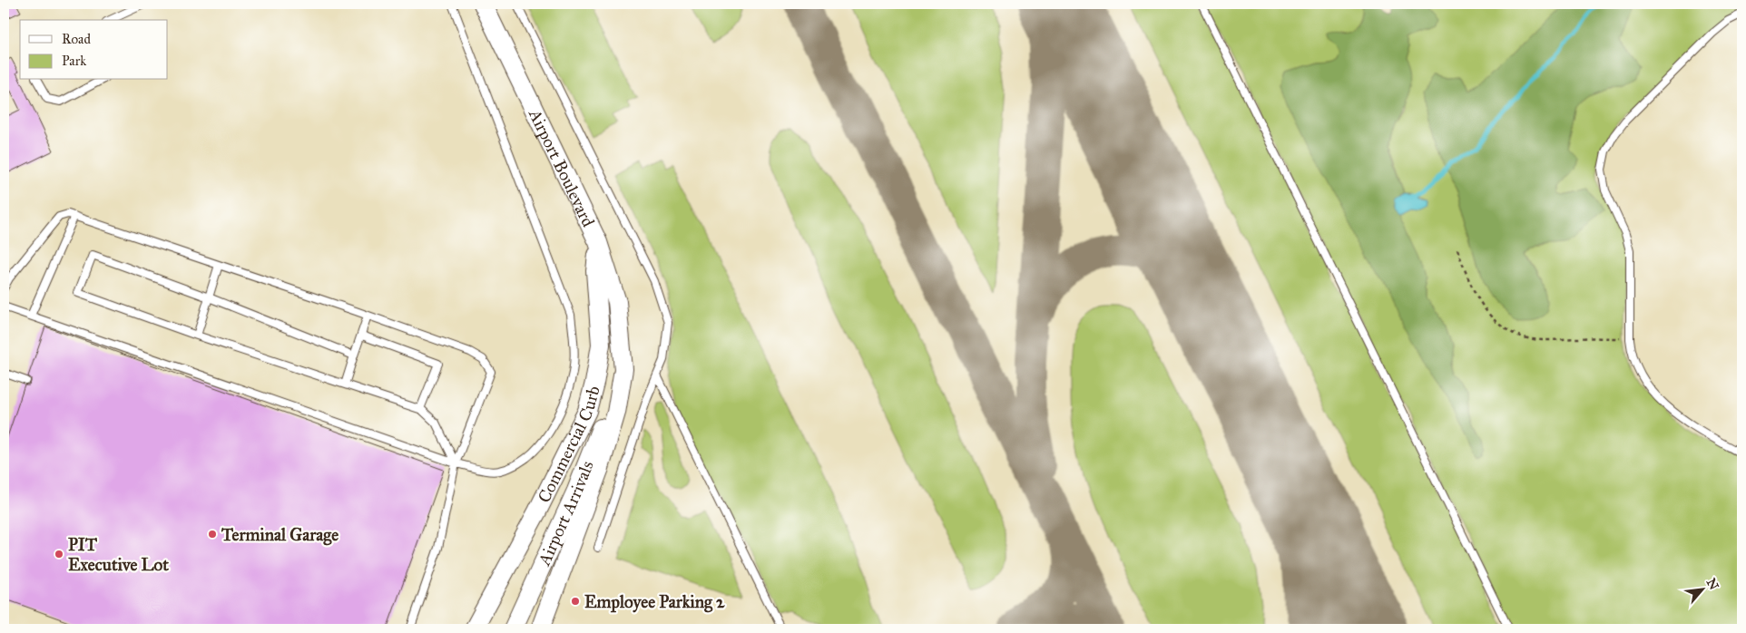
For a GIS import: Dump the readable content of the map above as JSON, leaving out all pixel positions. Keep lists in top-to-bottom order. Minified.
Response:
{"streets":{"street":["Airport Boulevard","Commercial Curb","Airport Arrivals"]},"crossings":[["Airport Boulevard","Commercial Curb"],["Airport Boulevard","Airport Arrivals"]],"places":["Terminal Garage","PIT Executive Lot","Employee Parking 2"],"legend":["Road","Park"],"north":"top right"}
